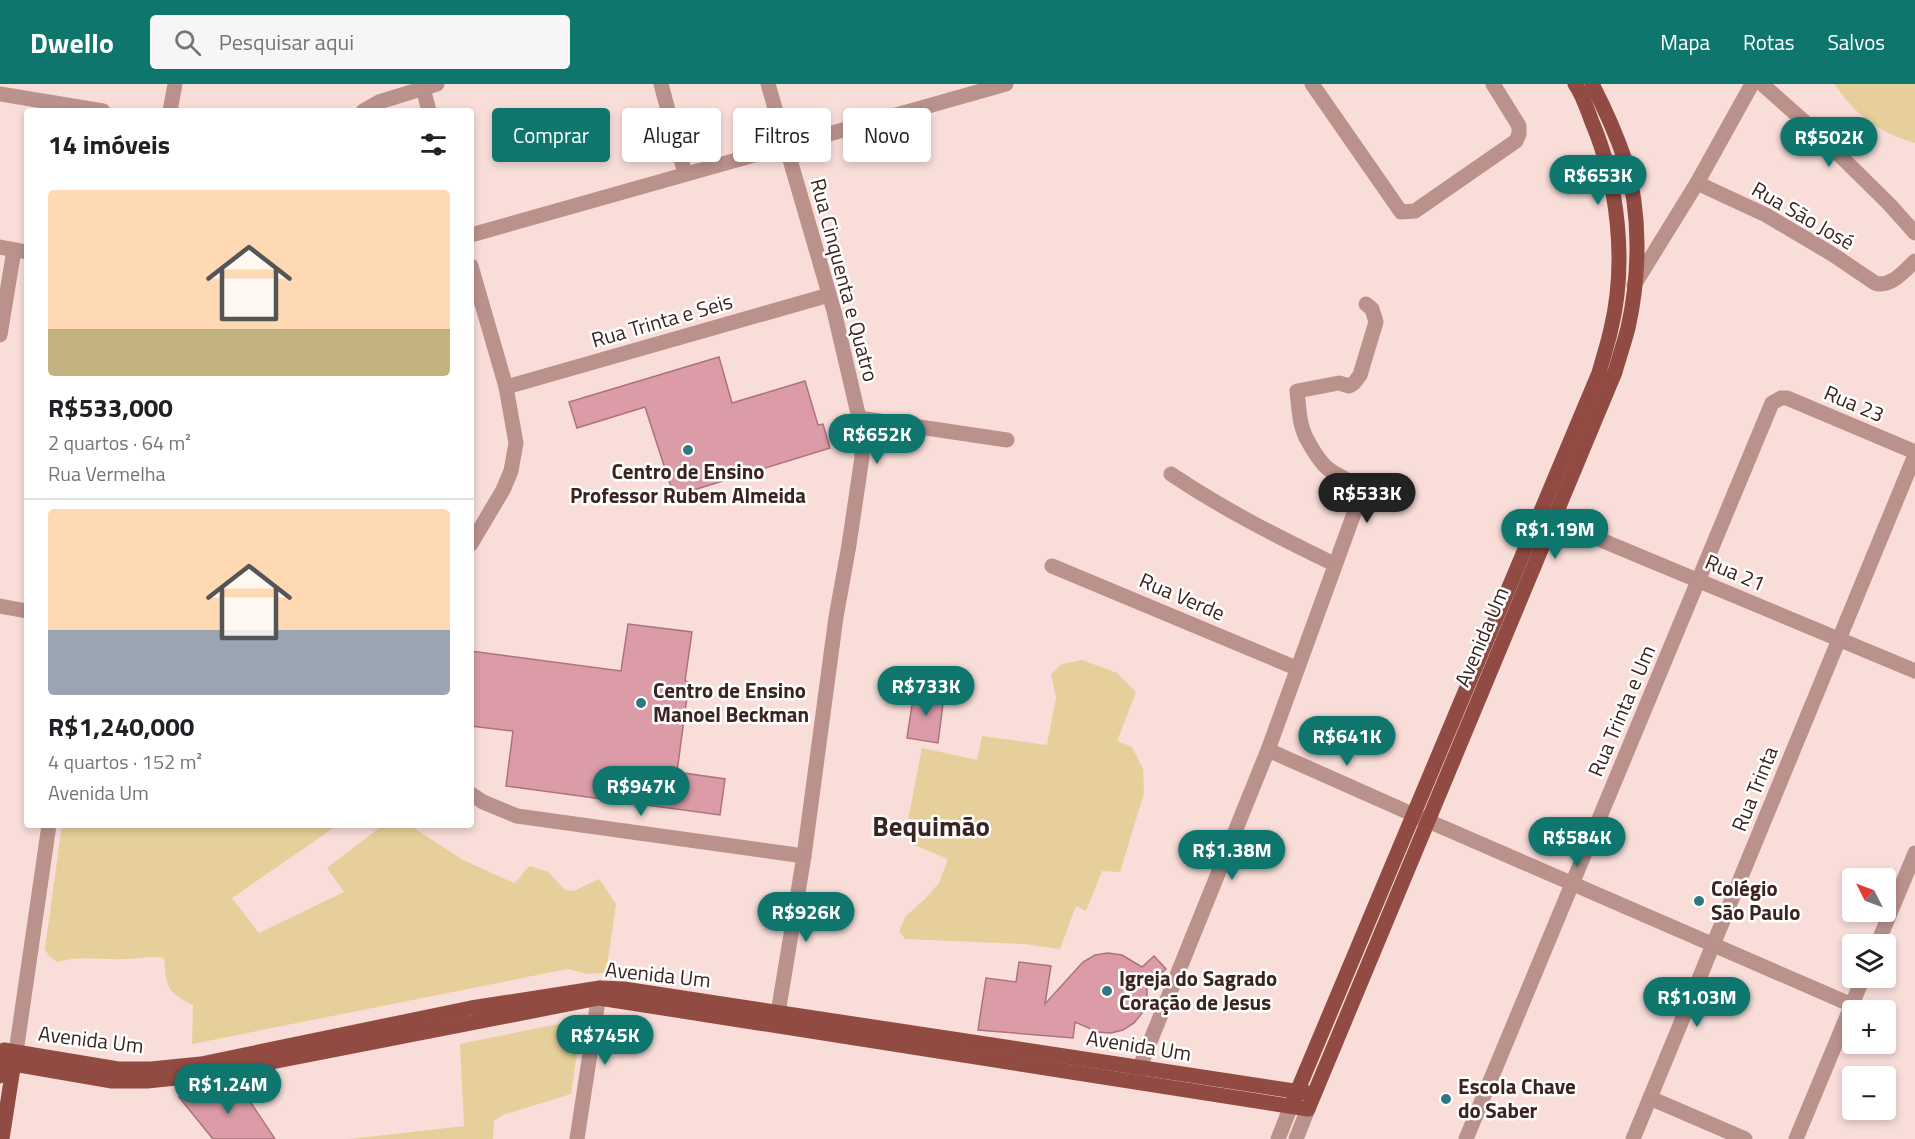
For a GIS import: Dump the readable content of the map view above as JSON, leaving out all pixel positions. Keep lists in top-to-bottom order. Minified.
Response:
{"streets":{"main road":["Avenida Um"],"street":["Rua São José","Rua Cinquenta e Quatro","Rua Trinta e Seis","Rua 23","Rua 21","Rua Verde","Rua Trinta e Um","Rua Trinta"]},"crossings":[["Rua Cinquenta e Quatro","Rua Trinta e Seis"],["Rua Cinquenta e Quatro","Avenida Um"],["Rua 23","Rua Trinta e Um"],["Rua 23","Rua Trinta"],["Rua 21","Avenida Um"],["Rua 21","Rua Trinta e Um"],["Rua 21","Rua Trinta"]],"districts":["Bequimão"],"places":["Centro de Ensino Professor Rubem Almeida","Centro de Ensino Manoel Beckman","Colégio São Paulo","Igreja do Sagrado Coração de Jesus","Escola Chave do Saber"],"north":"top left","page":{"header":"Dwello","search":"Pesquisar aqui","nav":["Mapa","Rotas","Salvos"],"chip":["Comprar","Alugar","Filtros","Novo"],"heading":"14 imóveis","price":["R$502K","R$653K","R$652K","R$533K","R$1.19M","R$733K","R$641K","R$947K","R$584K","R$1.38M","R$926K","R$1.03M","R$745K","R$1.24M"],"list":[{"name":"R$533,000","note":"2 quartos · 64 m² · Rua Vermelha"},{"name":"R$1,240,000","note":"4 quartos · 152 m² · Avenida Um"}],"map_buttons":["+","−"]}}
